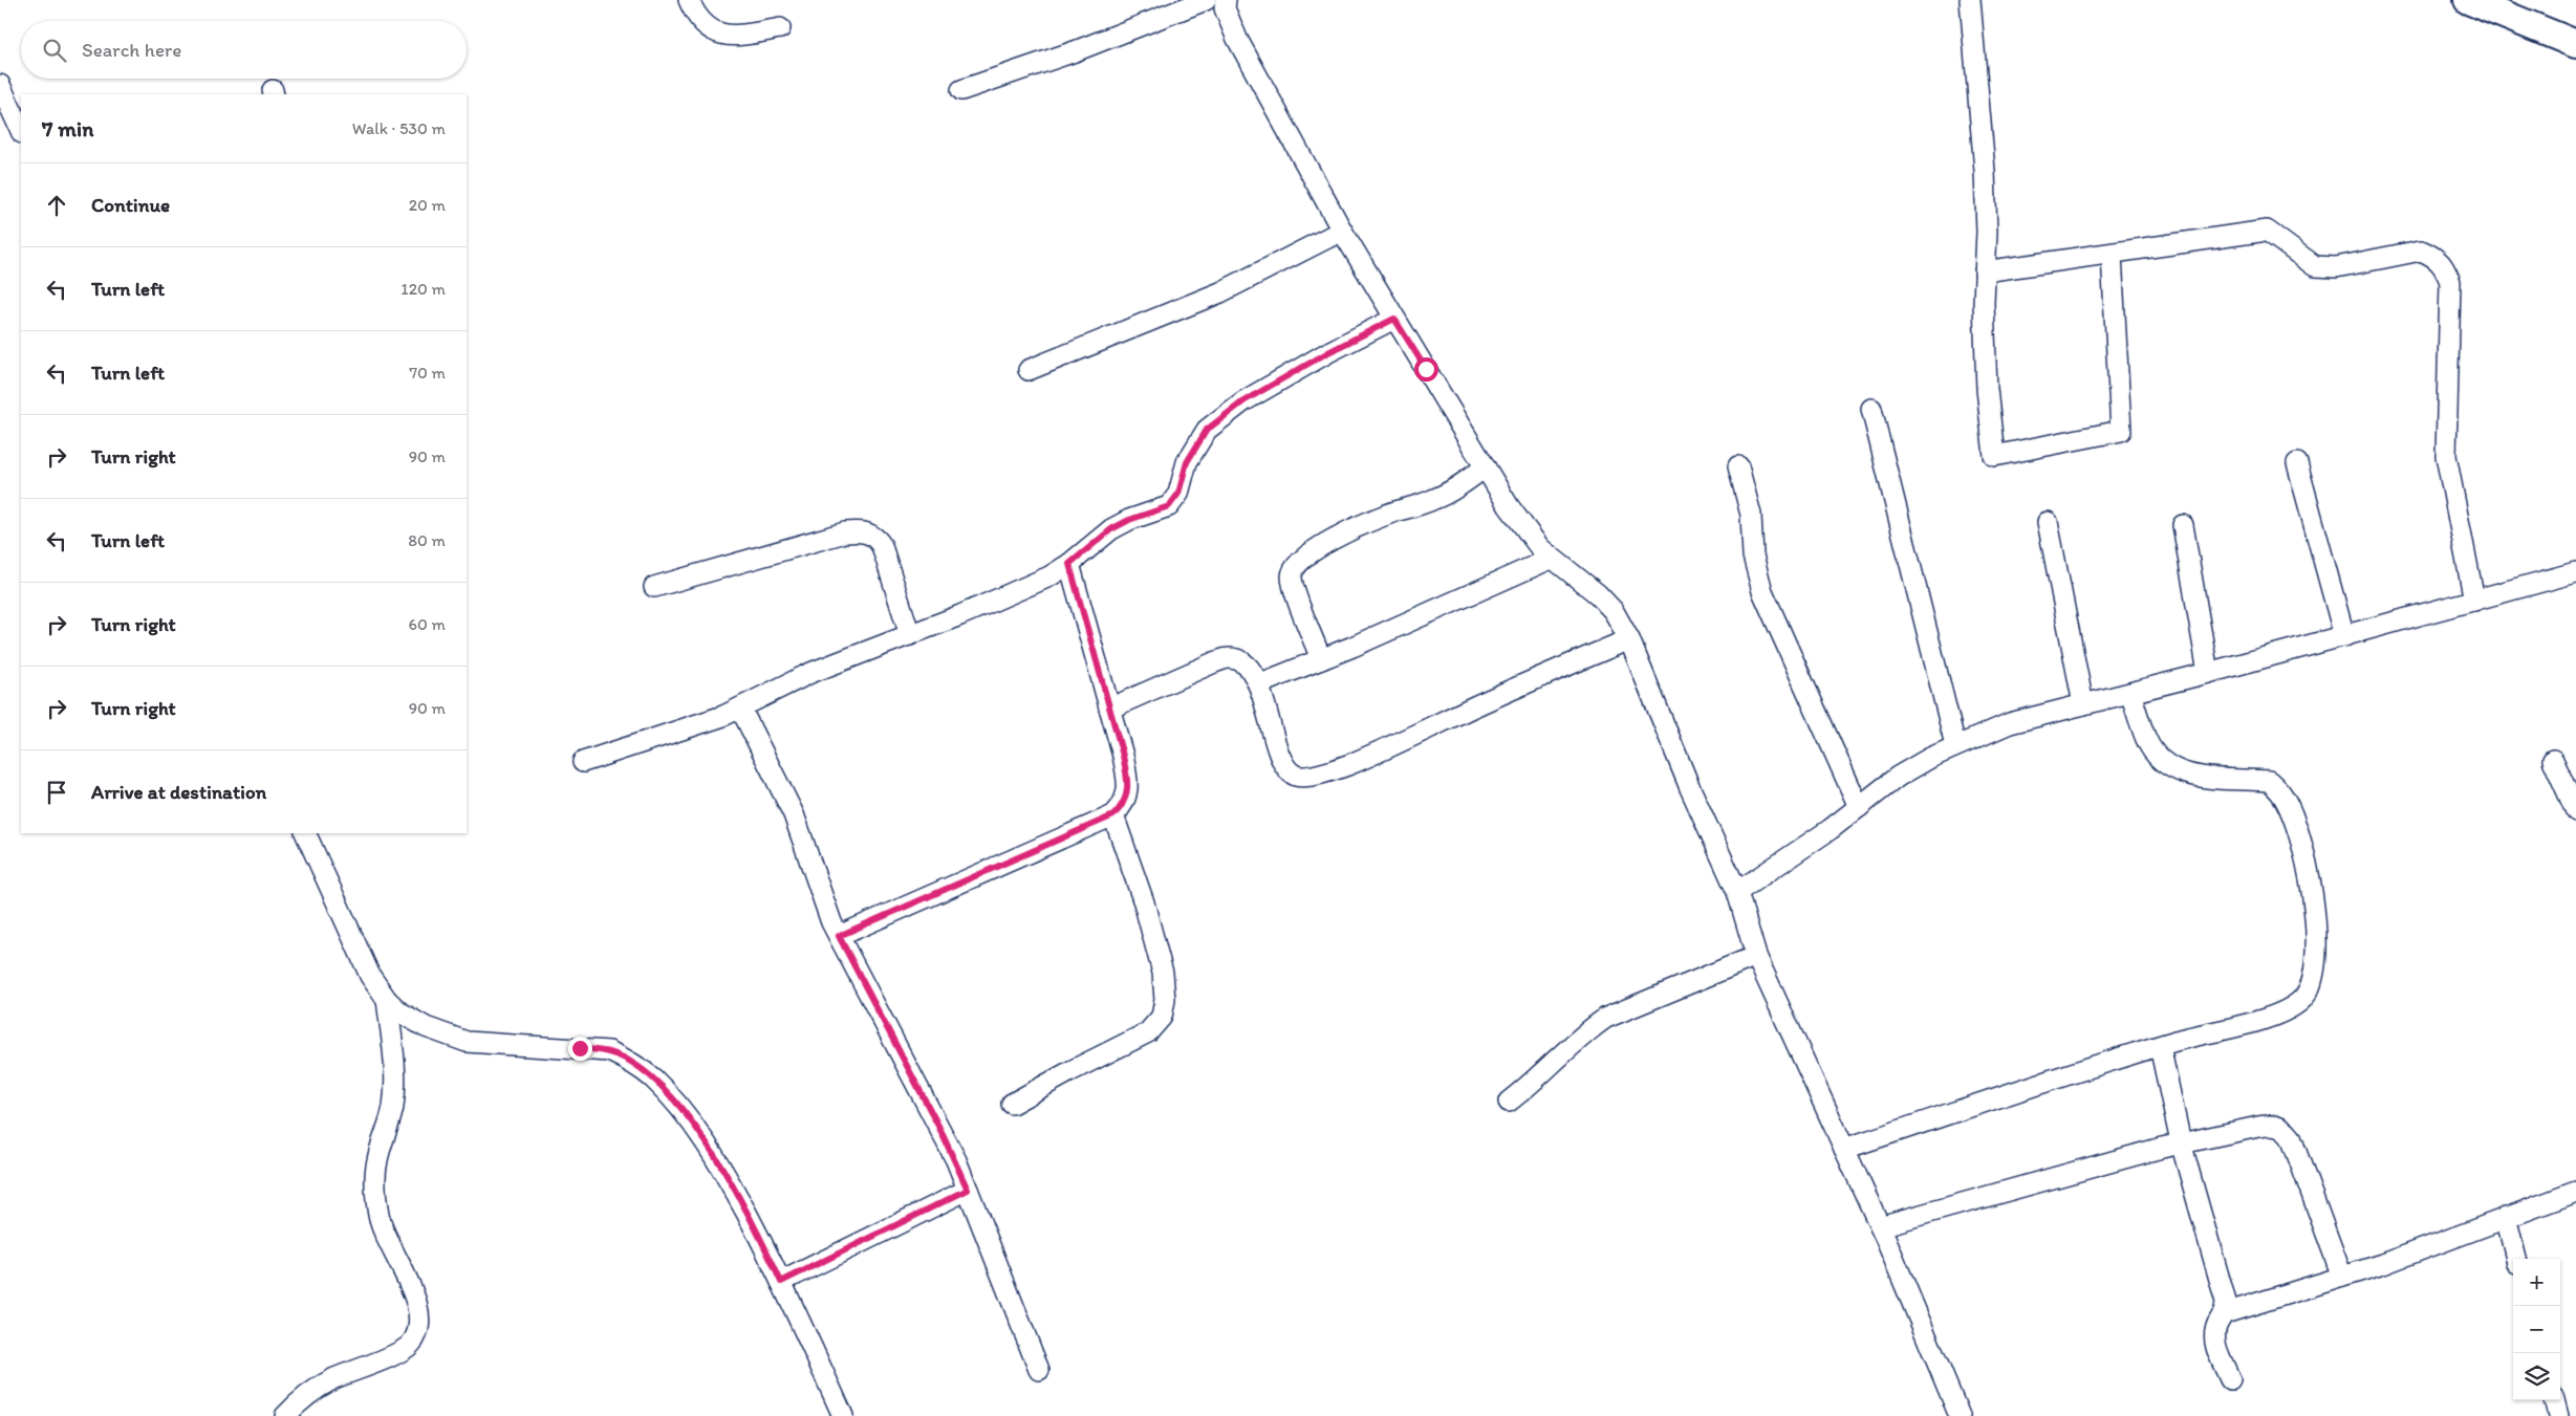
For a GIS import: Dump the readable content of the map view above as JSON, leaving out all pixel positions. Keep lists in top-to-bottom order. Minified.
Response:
{"page":{"search":"Search here","heading":["7 min","Walk · 530 m"],"list":[["Continue","20 m"],["Turn left","120 m"],["Turn left","70 m"],["Turn right","90 m"],["Turn left","80 m"],["Turn right","60 m"],["Turn right","90 m"],"Arrive at destination"],"map_buttons":["+","−"]}}
